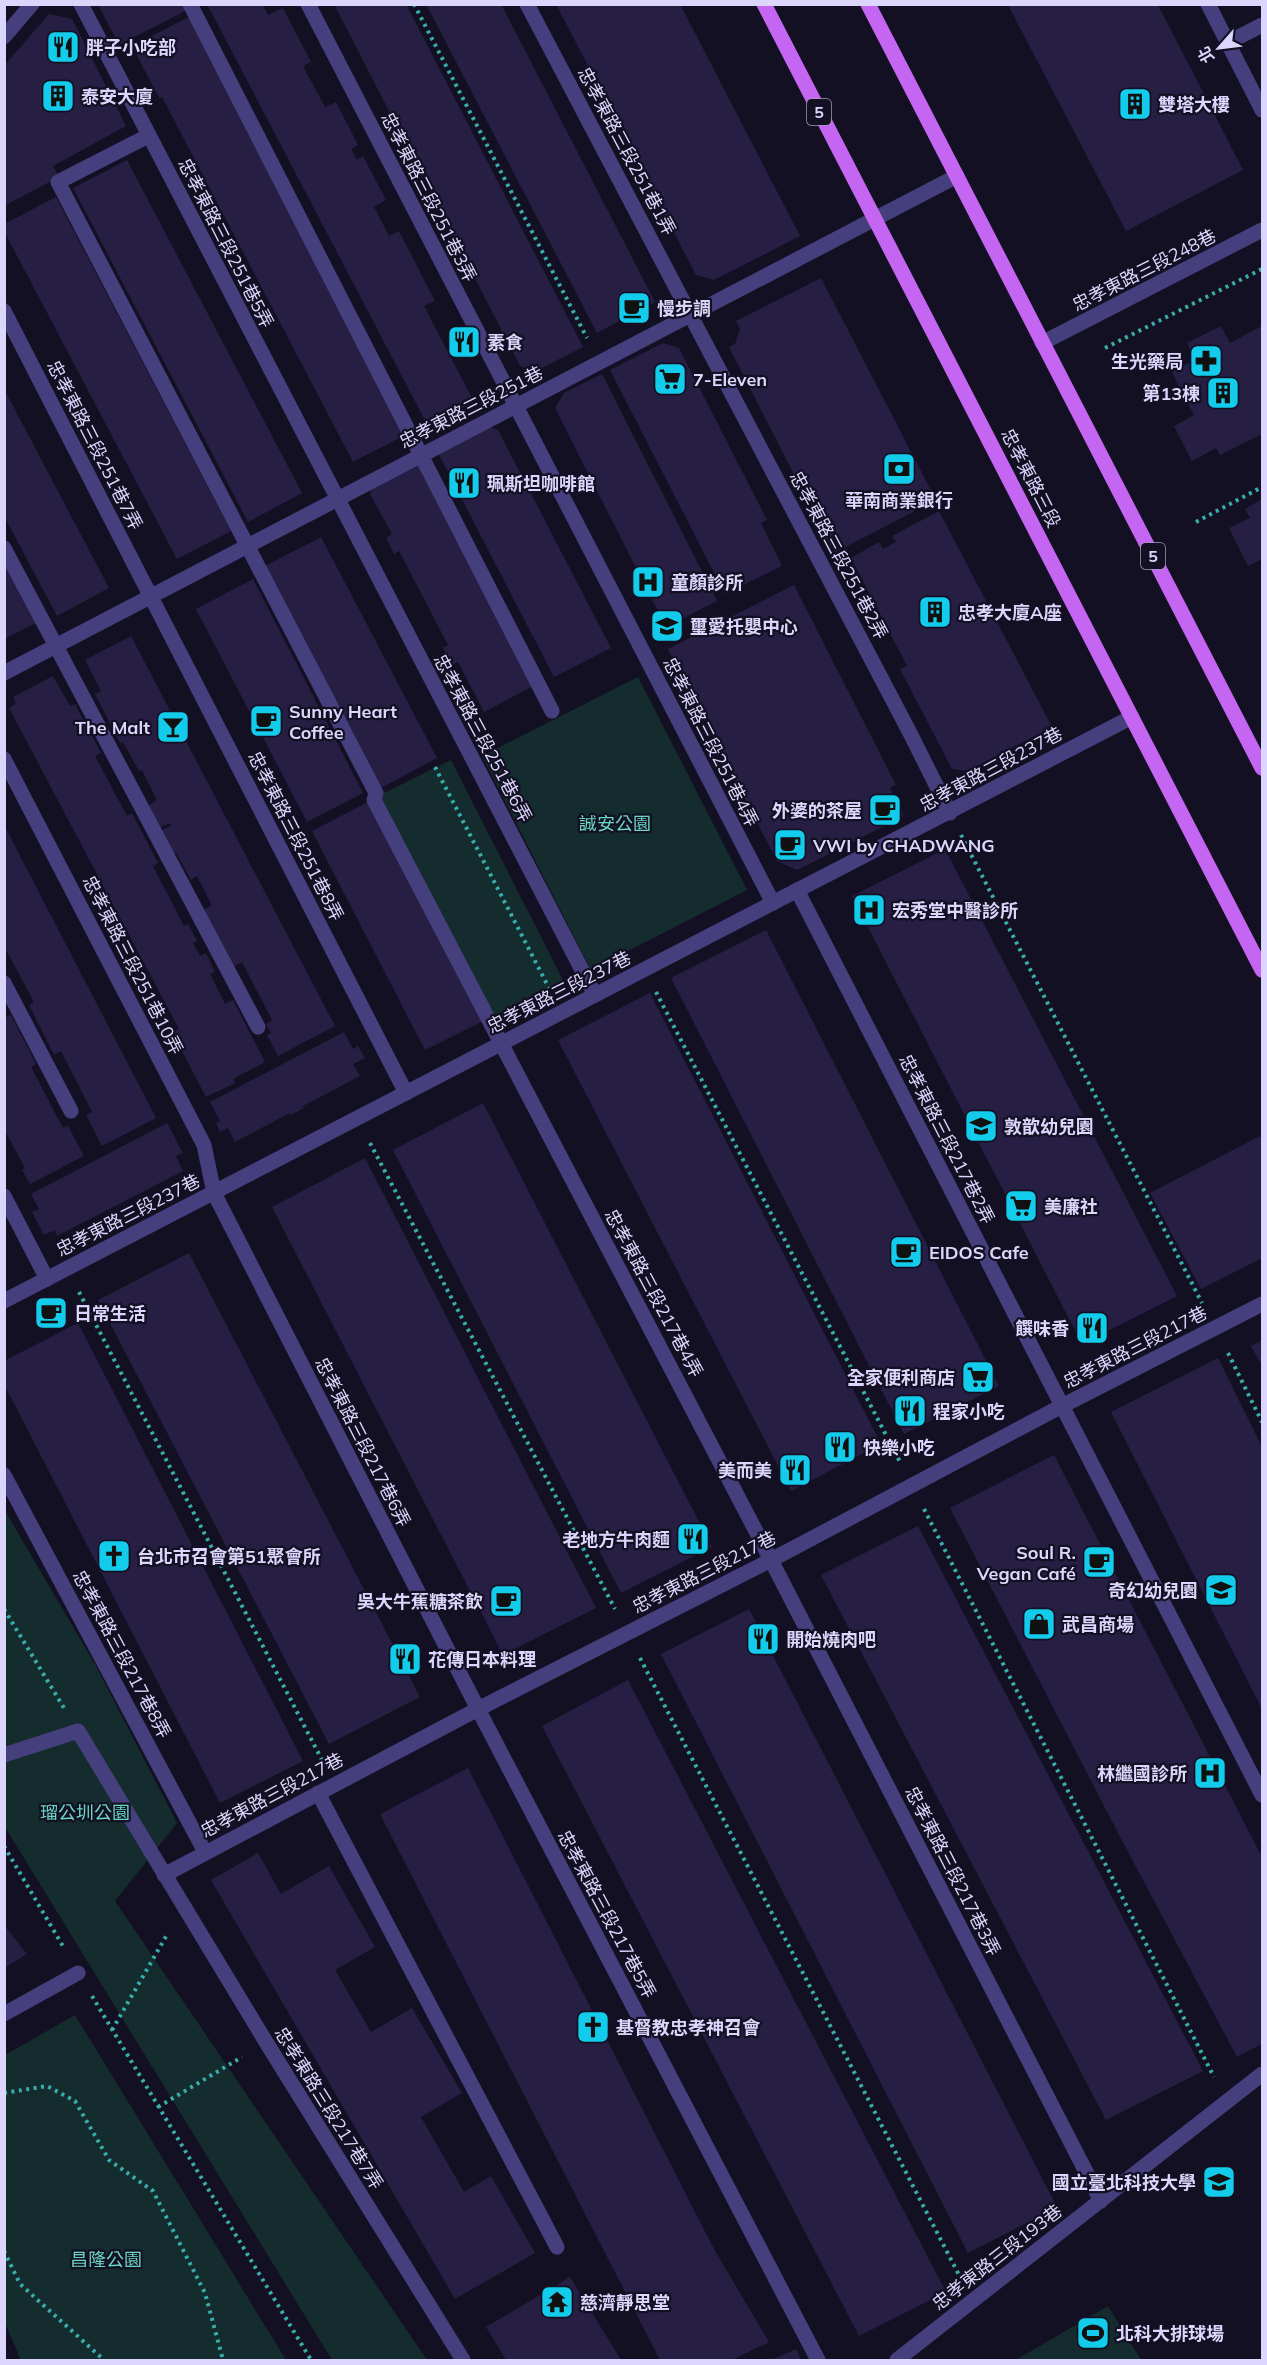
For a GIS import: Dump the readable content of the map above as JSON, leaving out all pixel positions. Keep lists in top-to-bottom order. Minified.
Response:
{"streets":{"main road":["5","忠孝東路三段"],"street":["忠孝東路三段251巷1弄","忠孝東路三段251巷3弄","忠孝東路三段251巷5弄","忠孝東路三段248巷","忠孝東路三段251巷","忠孝東路三段251巷7弄","忠孝東路三段251巷2弄","忠孝東路三段251巷6弄","忠孝東路三段251巷4弄","忠孝東路三段237巷","忠孝東路三段251巷8弄","忠孝東路三段251巷10弄","忠孝東路三段217巷2弄","忠孝東路三段217巷4弄","忠孝東路三段217巷","忠孝東路三段217巷6弄","忠孝東路三段217巷8弄","忠孝東路三段217巷3弄","忠孝東路三段217巷5弄","忠孝東路三段217巷7弄","忠孝東路三段193巷"]},"crossings":[["5","忠孝東路三段248巷"],["5","忠孝東路三段251巷"],["忠孝東路三段251巷1弄","忠孝東路三段251巷"],["忠孝東路三段251巷1弄","忠孝東路三段251巷2弄"],["忠孝東路三段251巷3弄","忠孝東路三段251巷"],["忠孝東路三段251巷3弄","忠孝東路三段251巷4弄"],["忠孝東路三段251巷5弄","忠孝東路三段251巷"],["忠孝東路三段251巷5弄","忠孝東路三段251巷6弄"],["忠孝東路三段251巷5弄","忠孝東路三段217巷4弄"],["忠孝東路三段251巷","忠孝東路三段251巷7弄"],["忠孝東路三段251巷","忠孝東路三段"],["忠孝東路三段251巷","忠孝東路三段251巷2弄"],["忠孝東路三段251巷","忠孝東路三段251巷6弄"],["忠孝東路三段251巷","忠孝東路三段251巷4弄"],["忠孝東路三段251巷","忠孝東路三段251巷8弄"],["忠孝東路三段251巷","忠孝東路三段217巷4弄"],["忠孝東路三段251巷7弄","忠孝東路三段251巷8弄"],["忠孝東路三段","忠孝東路三段237巷"],["忠孝東路三段251巷2弄","忠孝東路三段237巷"],["忠孝東路三段251巷6弄","忠孝東路三段237巷"],["忠孝東路三段251巷4弄","忠孝東路三段237巷"],["忠孝東路三段237巷","忠孝東路三段251巷8弄"],["忠孝東路三段237巷","忠孝東路三段251巷10弄"],["忠孝東路三段237巷","忠孝東路三段217巷2弄"],["忠孝東路三段237巷","忠孝東路三段217巷4弄"],["忠孝東路三段237巷","忠孝東路三段217巷6弄"],["忠孝東路三段251巷10弄","忠孝東路三段217巷6弄"],["忠孝東路三段217巷2弄","忠孝東路三段217巷"],["忠孝東路三段217巷4弄","忠孝東路三段217巷"],["忠孝東路三段217巷4弄","忠孝東路三段217巷3弄"],["忠孝東路三段217巷","忠孝東路三段217巷6弄"],["忠孝東路三段217巷","忠孝東路三段217巷8弄"],["忠孝東路三段217巷","忠孝東路三段217巷3弄"],["忠孝東路三段217巷","忠孝東路三段217巷5弄"],["忠孝東路三段217巷","忠孝東路三段217巷7弄"],["忠孝東路三段217巷6弄","忠孝東路三段217巷5弄"],["忠孝東路三段217巷3弄","忠孝東路三段193巷"]],"parks":["誠安公園","瑠公圳公園","昌隆公園"],"places":{"restaurant":["胖子小吃部","素食","珮斯坦咖啡館","饌味香","程家小吃","快樂小吃","美而美","老地方牛肉麵","開始燒肉吧","花傳日本料理"],"building":["泰安大廈","雙塔大樓","第13棟","忠孝大廈A座"],"cafe":["慢步調","Sunny Heart Coffee","外婆的茶屋","VWI by CHADWANG","EIDOS Cafe","日常生活","Soul R. Vegan Café","吳大牛蕉糖茶飲"],"pharmacy":["生光藥局"],"supermarket":["7-Eleven","美廉社","全家便利商店"],"bank":["華南商業銀行"],"hospital":["童顏診所","宏秀堂中醫診所","林繼國診所"],"school or university":["璽愛托嬰中心","敦歆幼兒園","奇幻幼兒園","國立臺北科技大學"],"bar":["The Malt"],"church":["台北市召會第51聚會所","基督教忠孝神召會"],"shop":["武昌商場"],"temple":["慈濟靜思堂"],"sports":["北科大排球場"]},"north":"bottom left"}
